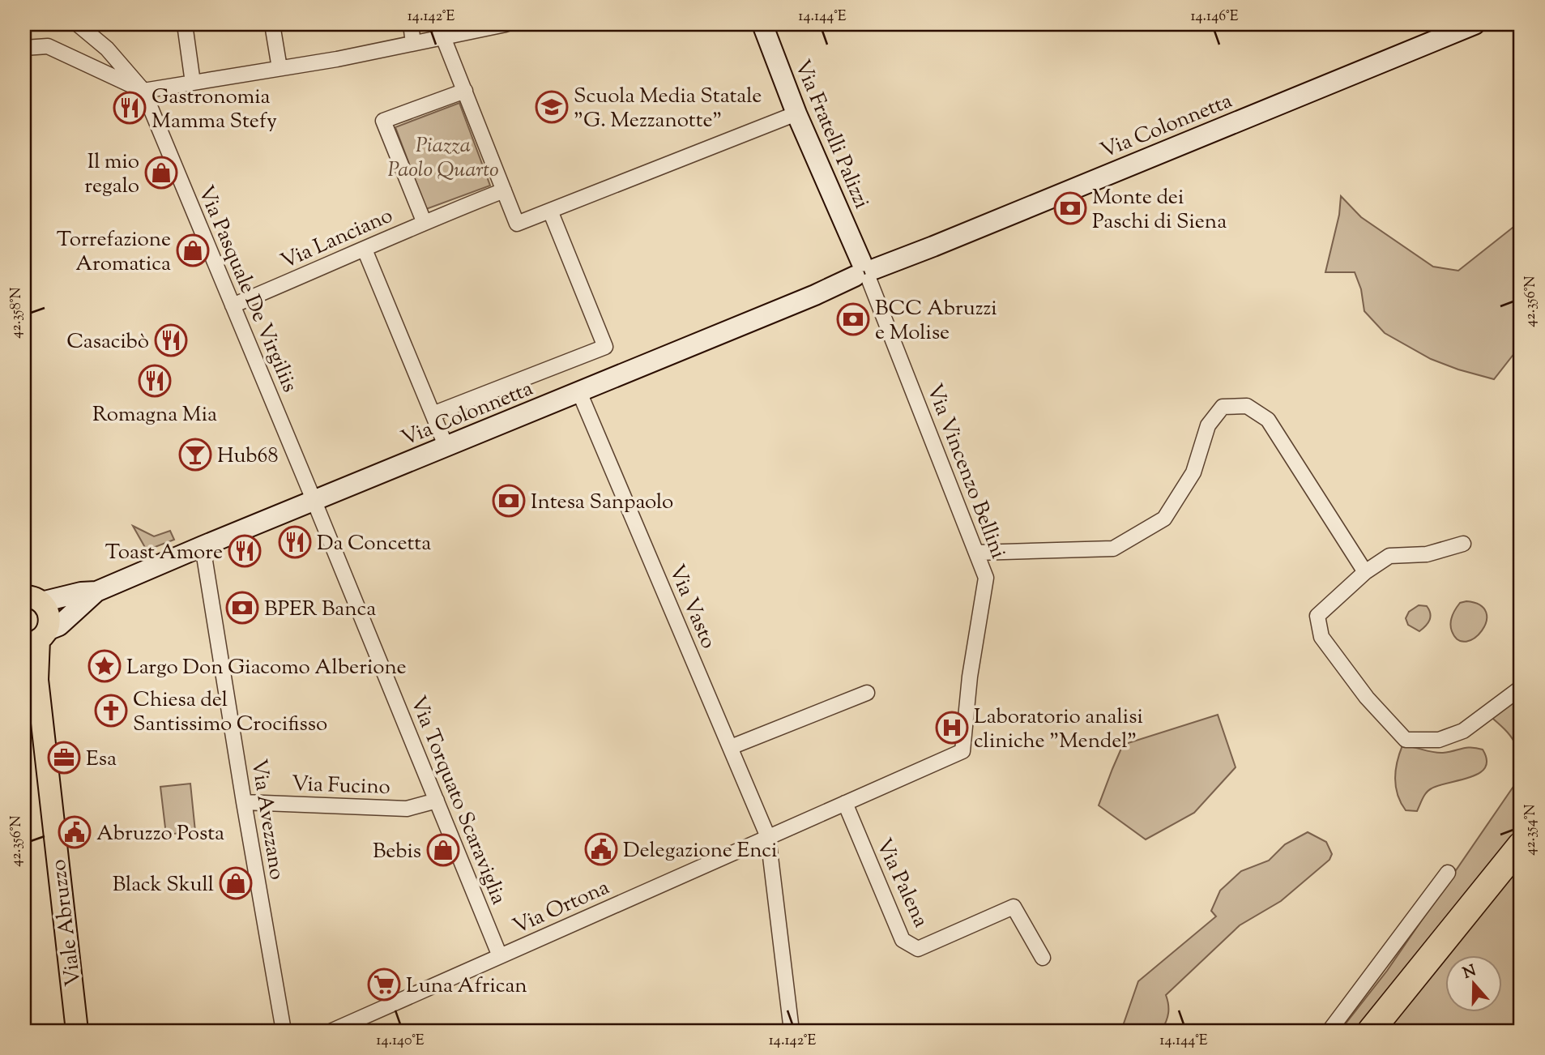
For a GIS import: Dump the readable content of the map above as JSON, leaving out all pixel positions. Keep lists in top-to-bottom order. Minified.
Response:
{"streets":{"main road":["Via Colonnetta","Via Fratelli Palizzi","Viale Abruzzo"],"street":["Via Lanciano","Via Pasquale De Virgiliis","Via Vincenzo Bellini","Via Vasto","Via Fucino","Via Torquato Scaraviglia","Via Avezzano","Via Palena","Via Ortona"]},"crossings":[["Via Colonnetta","Via Fratelli Palizzi"],["Via Colonnetta","Via Pasquale De Virgiliis"],["Via Colonnetta","Via Vincenzo Bellini"],["Via Colonnetta","Via Vasto"],["Via Colonnetta","Via Torquato Scaraviglia"],["Via Colonnetta","Via Avezzano"],["Via Fratelli Palizzi","Via Vincenzo Bellini"],["Via Lanciano","Via Pasquale De Virgiliis"],["Via Pasquale De Virgiliis","Via Torquato Scaraviglia"],["Via Vincenzo Bellini","Via Ortona"],["Via Vasto","Via Ortona"],["Via Fucino","Via Torquato Scaraviglia"],["Via Fucino","Via Avezzano"],["Via Torquato Scaraviglia","Via Ortona"],["Via Palena","Via Ortona"]],"parks":["Piazza Paolo Quarto"],"places":{"school or university":["Scuola Media Statale \"G. Mezzanotte\""],"restaurant":["Gastronomia Mamma Stefy","Casacibò","Romagna Mia","Da Concetta","Toast Amore"],"shop":["Il mio regalo","Torrefazione Aromatica","Bebis","Black Skull"],"bank":["Monte dei Paschi di Siena","BCC Abruzzi e Molise","Intesa Sanpaolo","BPER Banca"],"bar":["Hub68"],"place":["Largo Don Giacomo Alberione"],"church":["Chiesa del Santissimo Crocifisso"],"hospital":["Laboratorio analisi cliniche \"Mendel\""],"office":["Esa"],"public building":["Abruzzo Posta","Delegazione Enci"],"supermarket":["Luna African"]},"north":"top","coordinates":["14.142°E","14.144°E","14.146°E","42.356°N","42.358°N","42.354°N","14.140°E"]}
